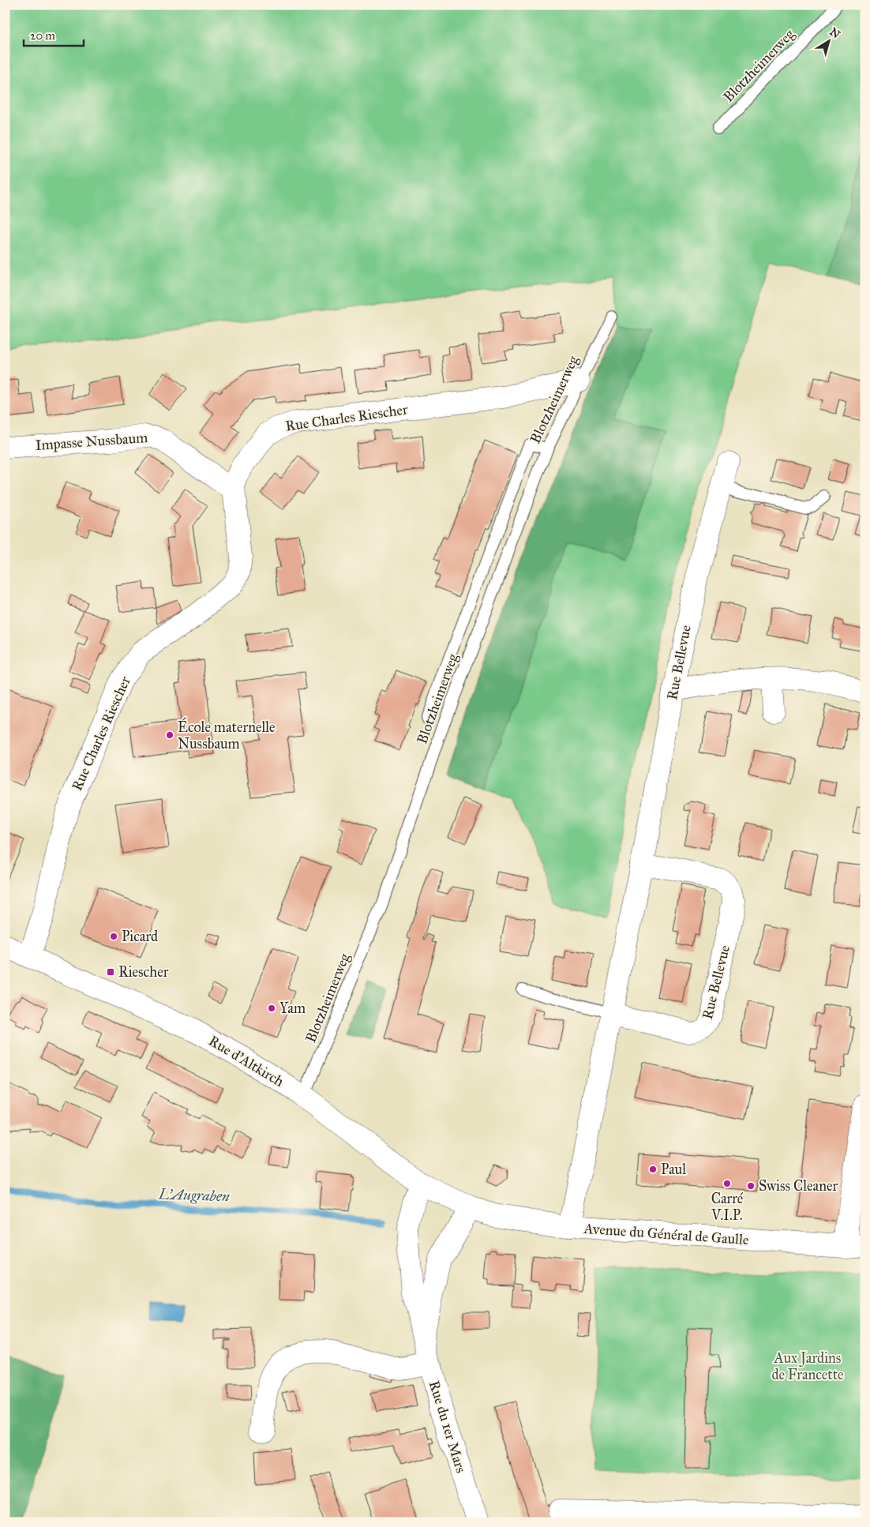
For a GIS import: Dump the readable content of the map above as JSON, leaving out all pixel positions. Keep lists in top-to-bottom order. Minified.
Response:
{"streets":{"street":["Rue Charles Riescher","Impasse Nussbaum","Rue Bellevue","Rue d'Altkirch","Avenue du Général de Gaulle","Rue du 1er Mars"],"lane":["Blotzheimerweg"]},"crossings":[["Blotzheimerweg","Rue Charles Riescher"],["Blotzheimerweg","Rue d'Altkirch"],["Rue Charles Riescher","Impasse Nussbaum"],["Rue Charles Riescher","Rue d'Altkirch"],["Rue Bellevue","Avenue du Général de Gaulle"],["Rue d'Altkirch","Avenue du Général de Gaulle"],["Rue d'Altkirch","Rue du 1er Mars"],["Avenue du Général de Gaulle","Rue du 1er Mars"]],"water":["L'Augraben"],"parks":["Aux Jardins de Francette"],"places":{"other":["École maternelle Nussbaum","Picard","Yam","Paul","Carré V.I.P.","Swiss Cleaner"],"transit":["Riescher"]},"scale_bar":"20 m","north":"top right"}
